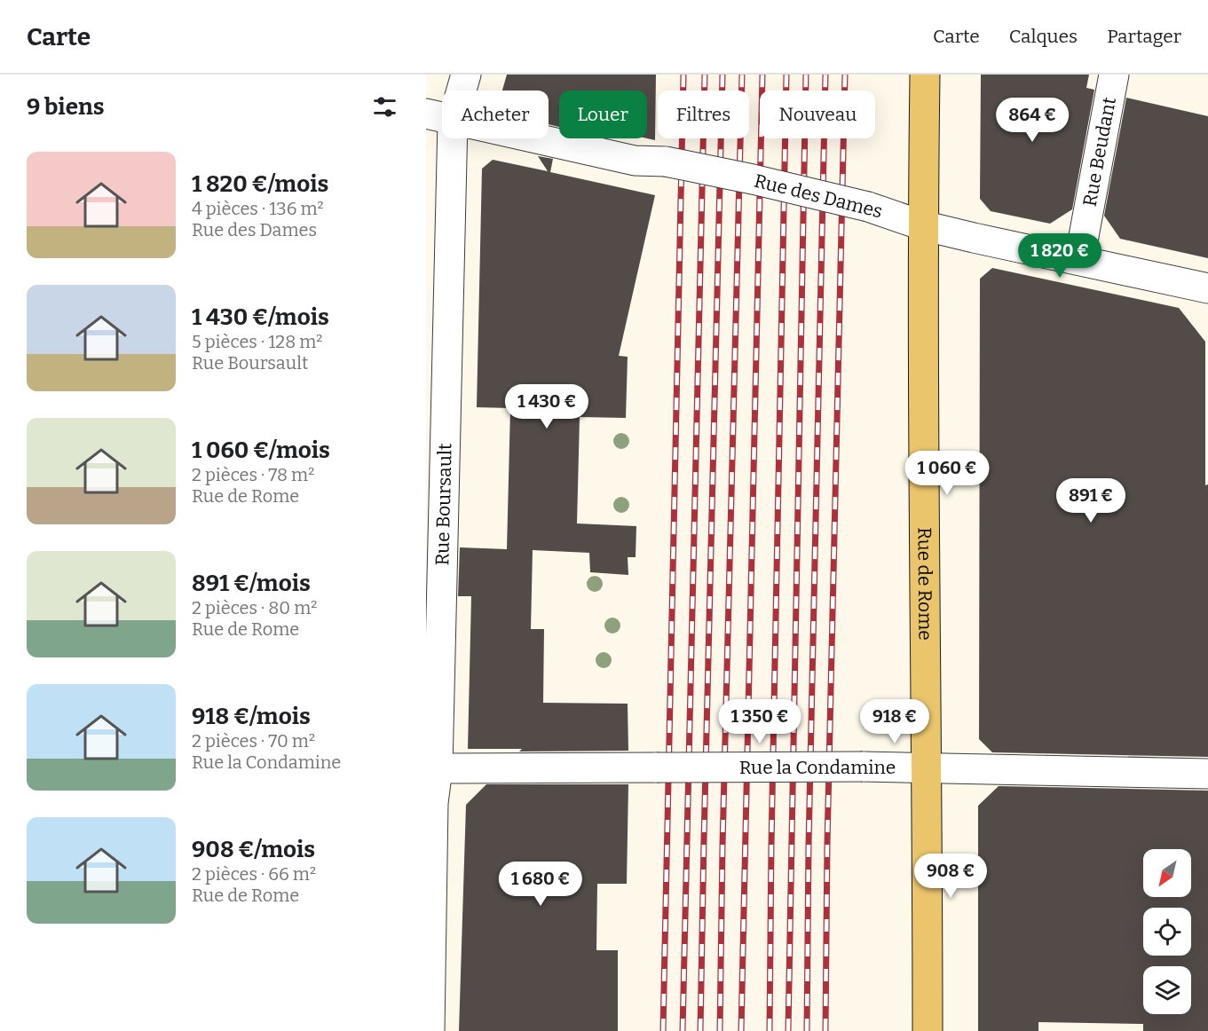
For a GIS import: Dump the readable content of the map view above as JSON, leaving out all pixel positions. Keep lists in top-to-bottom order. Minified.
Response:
{"streets":{"main road":["Rue de Rome"],"street":["Rue Beudant","Rue des Dames","Rue Boursault","Rue la Condamine"]},"crossings":[["Rue Beudant","Rue des Dames"],["Rue des Dames","Rue Boursault"],["Rue des Dames","Rue de Rome"],["Rue Boursault","Rue la Condamine"],["Rue de Rome","Rue la Condamine"]],"north":"bottom left","page":{"header":"Carte","nav":["Carte","Calques","Partager"],"heading":"9 biens","chip":["Acheter","Louer","Filtres","Nouveau"],"price":["864 €","1 820 €","1 430 €","1 060 €","891 €","1 350 €","918 €","908 €","1 680 €"],"list":[{"name":"1 820 €/mois","note":"4 pièces · 136 m² · Rue des Dames"},{"name":"1 430 €/mois","note":"5 pièces · 128 m² · Rue Boursault"},{"name":"1 060 €/mois","note":"2 pièces · 78 m² · Rue de Rome"},{"name":"891 €/mois","note":"2 pièces · 80 m² · Rue de Rome"},{"name":"918 €/mois","note":"2 pièces · 70 m² · Rue la Condamine"},{"name":"908 €/mois","note":"2 pièces · 66 m² · Rue de Rome"}]}}
